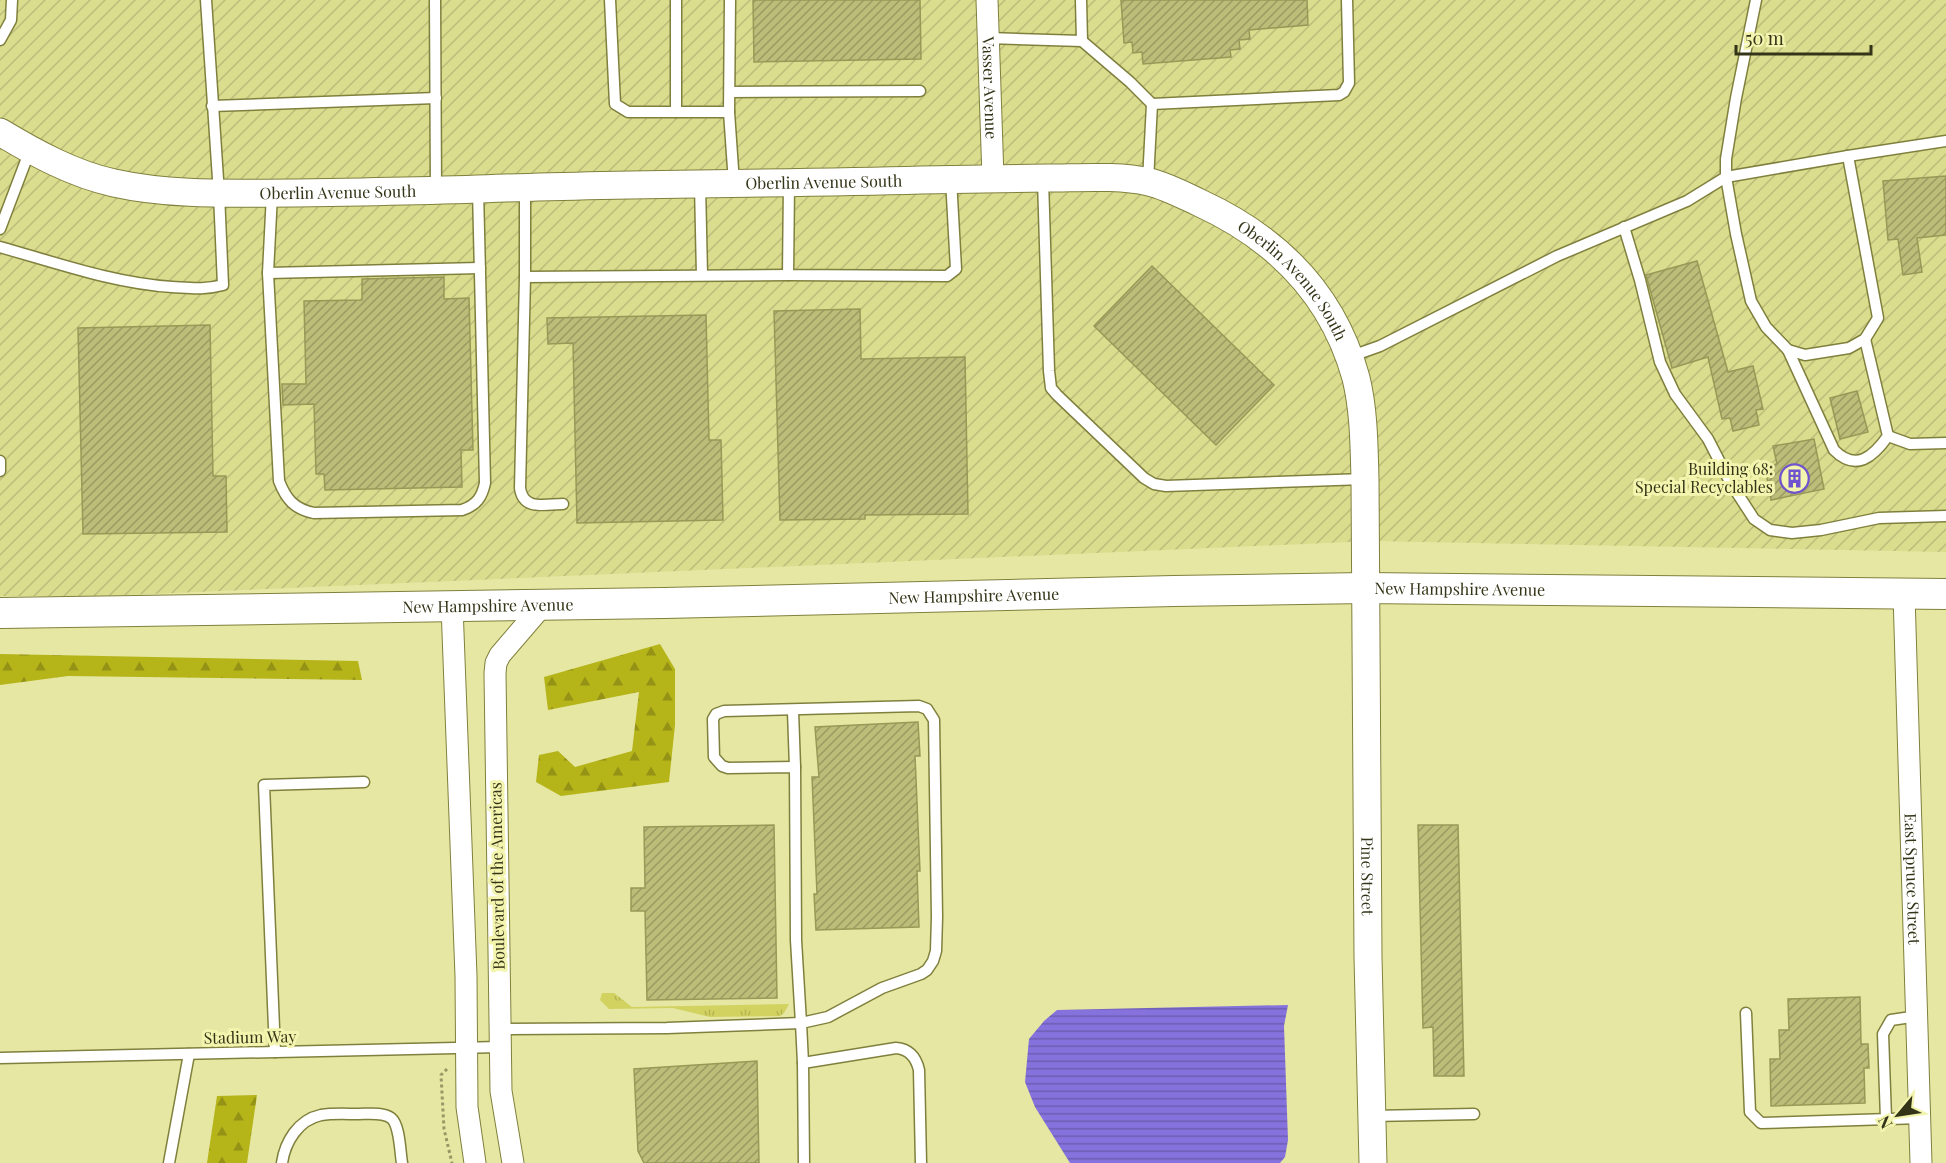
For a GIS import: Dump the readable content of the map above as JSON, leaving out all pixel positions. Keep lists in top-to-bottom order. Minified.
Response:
{"streets":{"main road":["New Hampshire Avenue"],"street":["Vasser Avenue","Oberlin Avenue South","Boulevard of the Americas","Pine Street","East Spruce Street"],"lane":["Stadium Way"]},"crossings":[["Vasser Avenue","Oberlin Avenue South"],["Oberlin Avenue South","New Hampshire Avenue"],["Oberlin Avenue South","Pine Street"],["New Hampshire Avenue","Boulevard of the Americas"],["New Hampshire Avenue","Pine Street"],["New Hampshire Avenue","East Spruce Street"],["Boulevard of the Americas","Stadium Way"]],"places":{"building":["Building 68: Special Recyclables"]},"scale_bar":"50 m","north":"bottom left"}
